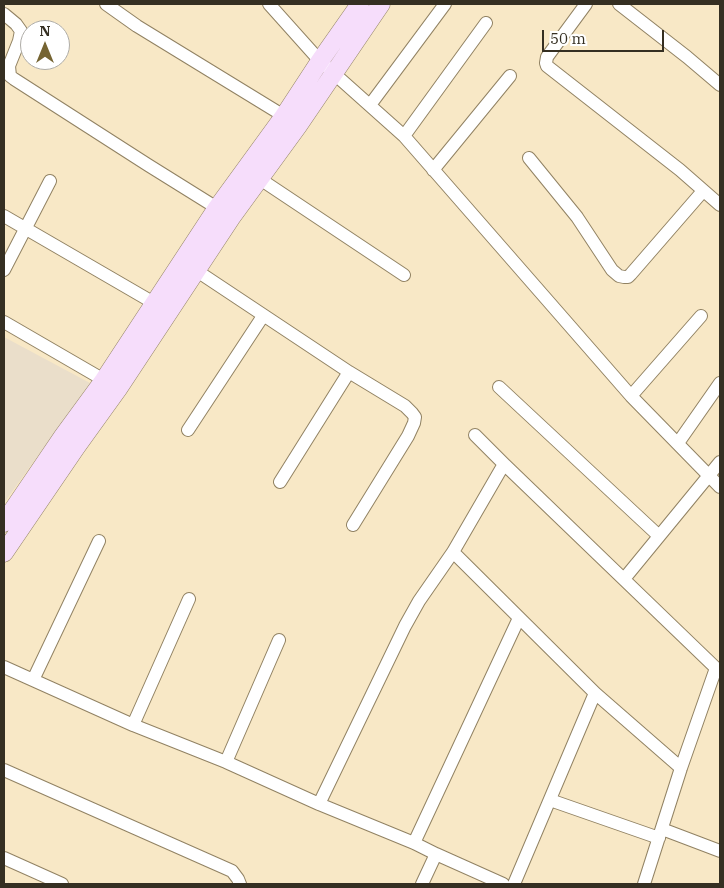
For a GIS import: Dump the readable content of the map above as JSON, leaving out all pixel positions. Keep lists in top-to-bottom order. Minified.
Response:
{"scale_bar":"50 m","north":"top"}
